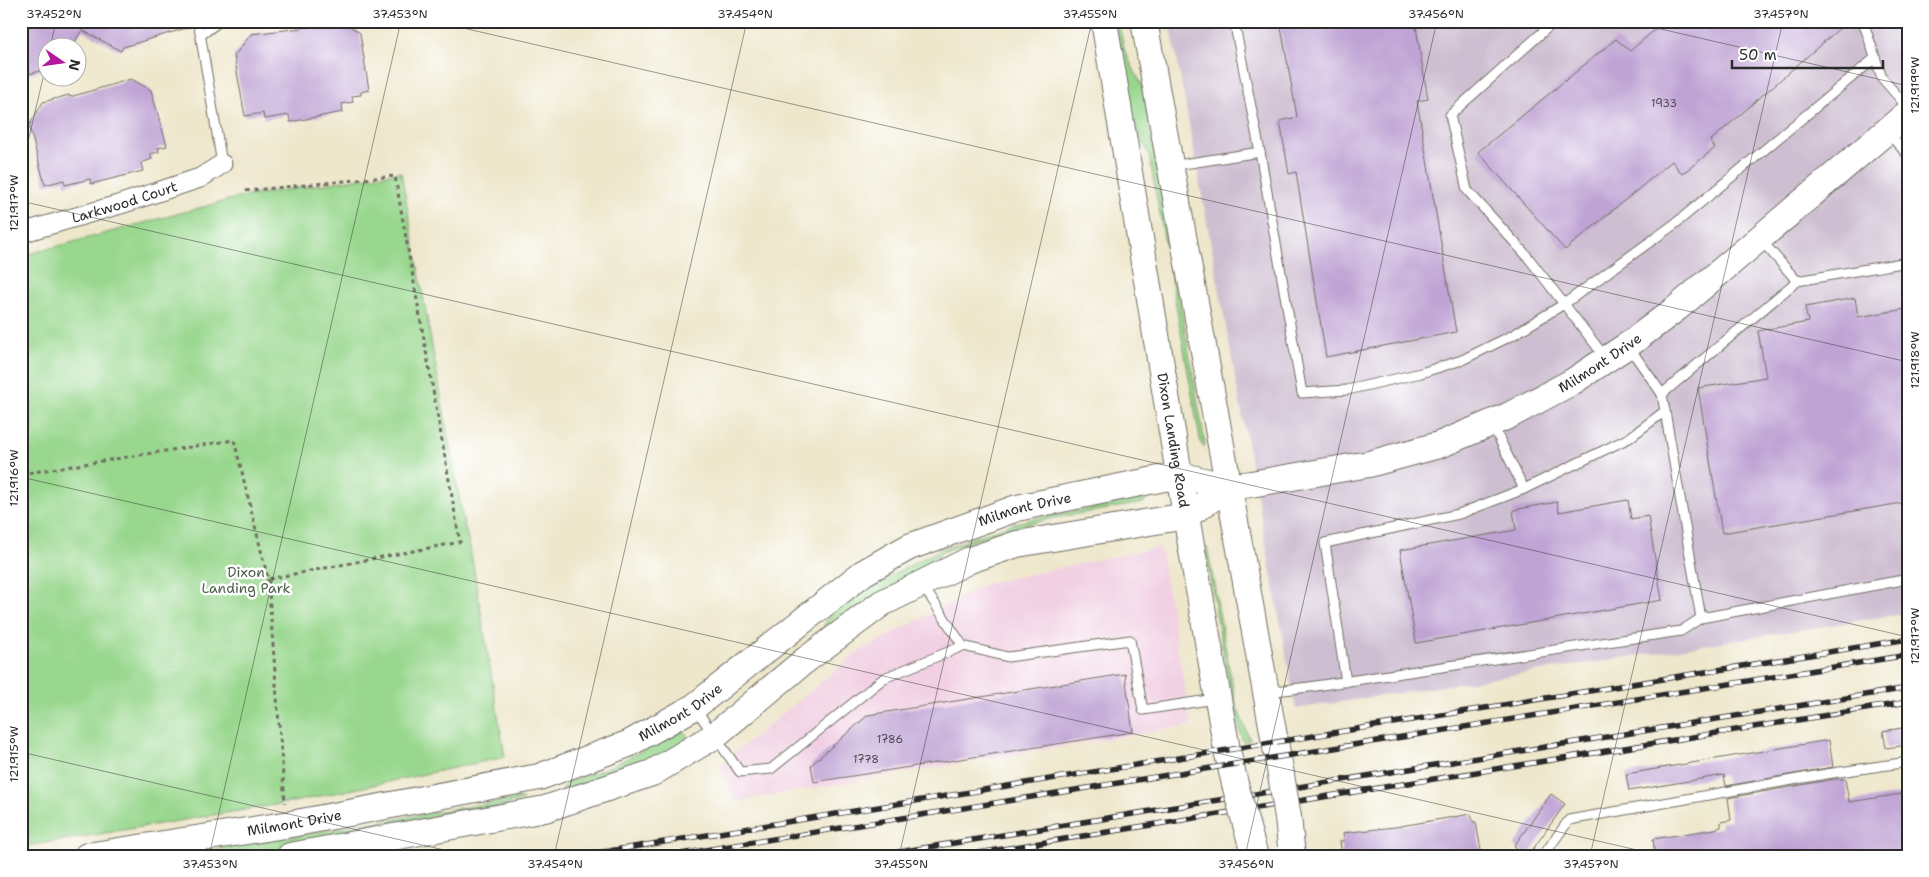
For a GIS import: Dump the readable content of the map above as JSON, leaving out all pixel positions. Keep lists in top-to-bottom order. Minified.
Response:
{"streets":{"street":["Larkwood Court","Milmont Drive","Dixon Landing Road"]},"crossings":[["Milmont Drive","Dixon Landing Road"]],"parks":["Dixon Landing Park"],"house_numbers":["1933","1786","1778"],"scale_bar":"50 m","north":"right","coordinates":["37.452°N","37.453°N","37.454°N","37.455°N","37.456°N","37.457°N","121.919°W","121.917°W","121.918°W","121.916°W","121.915°W"]}
